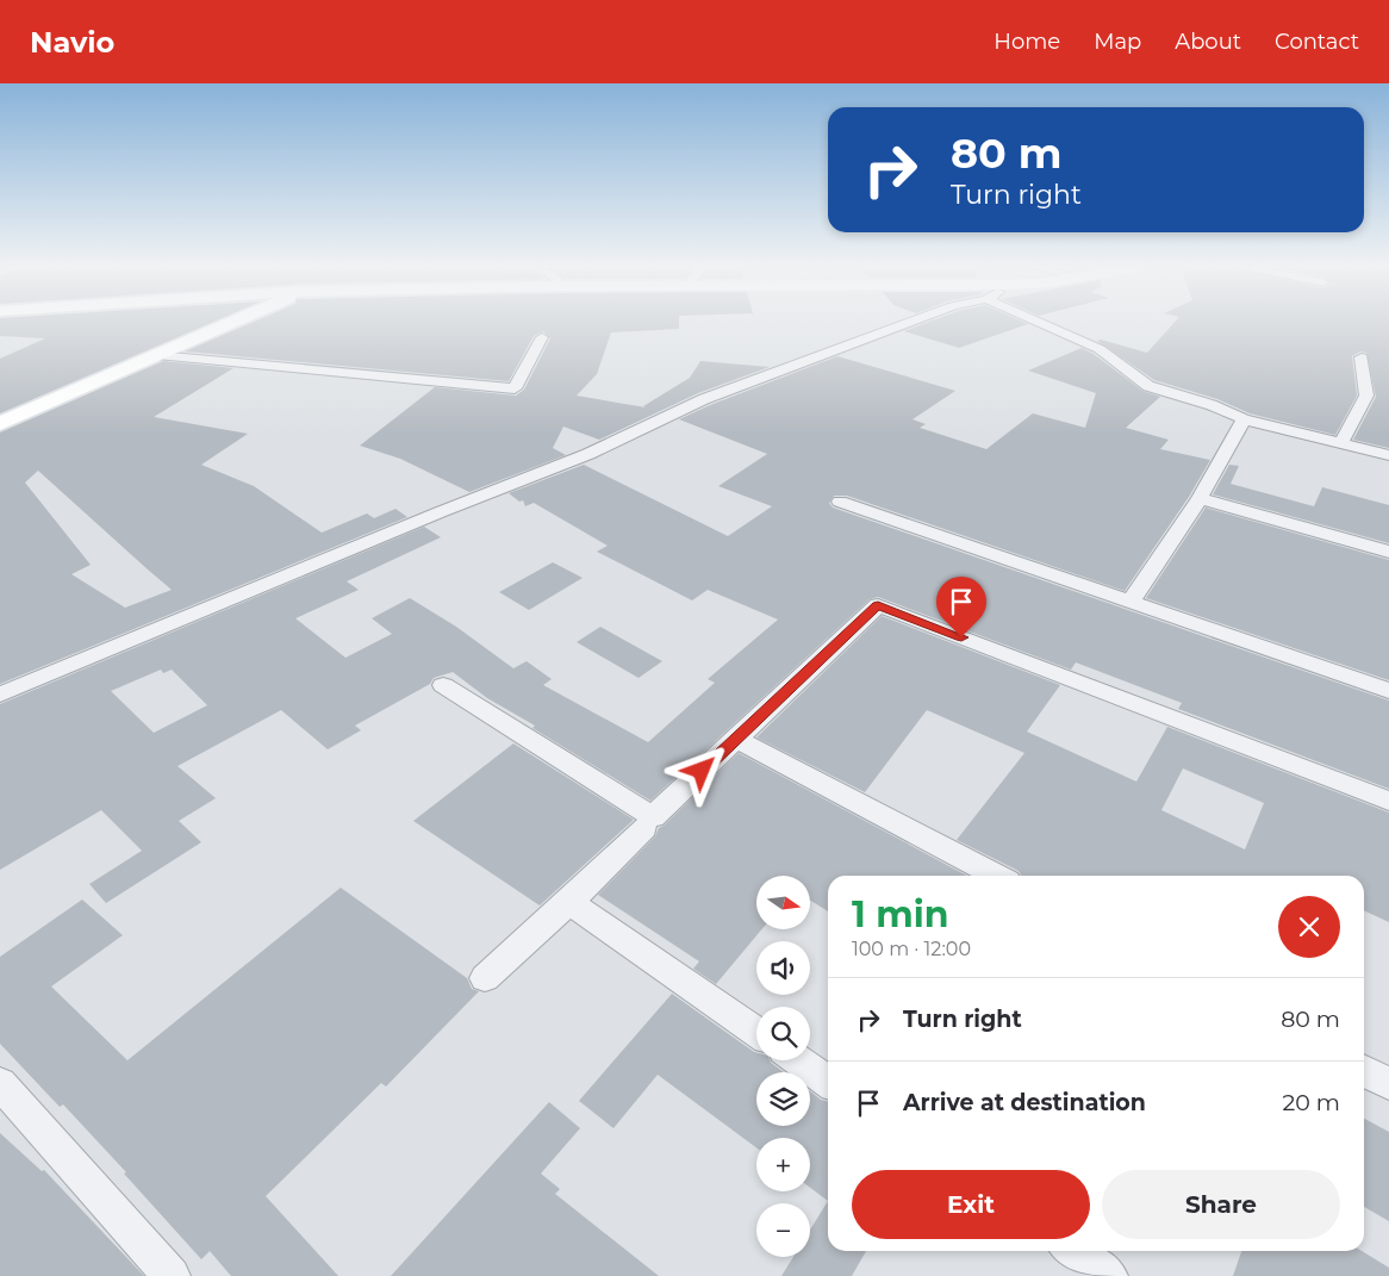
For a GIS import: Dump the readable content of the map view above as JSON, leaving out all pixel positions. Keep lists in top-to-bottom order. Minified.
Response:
{"north":"right","page":{"header":"Navio","nav":["Home","Map","About","Contact"],"turn":["80 m","Turn right"],"map_buttons":["+","−"],"heading":["1 min","100 m · 12:00"],"list":[{"name":"Turn right","value":"80 m"},{"name":"Arrive at destination","value":"20 m"}],"buttons":["Exit","Share"]}}
